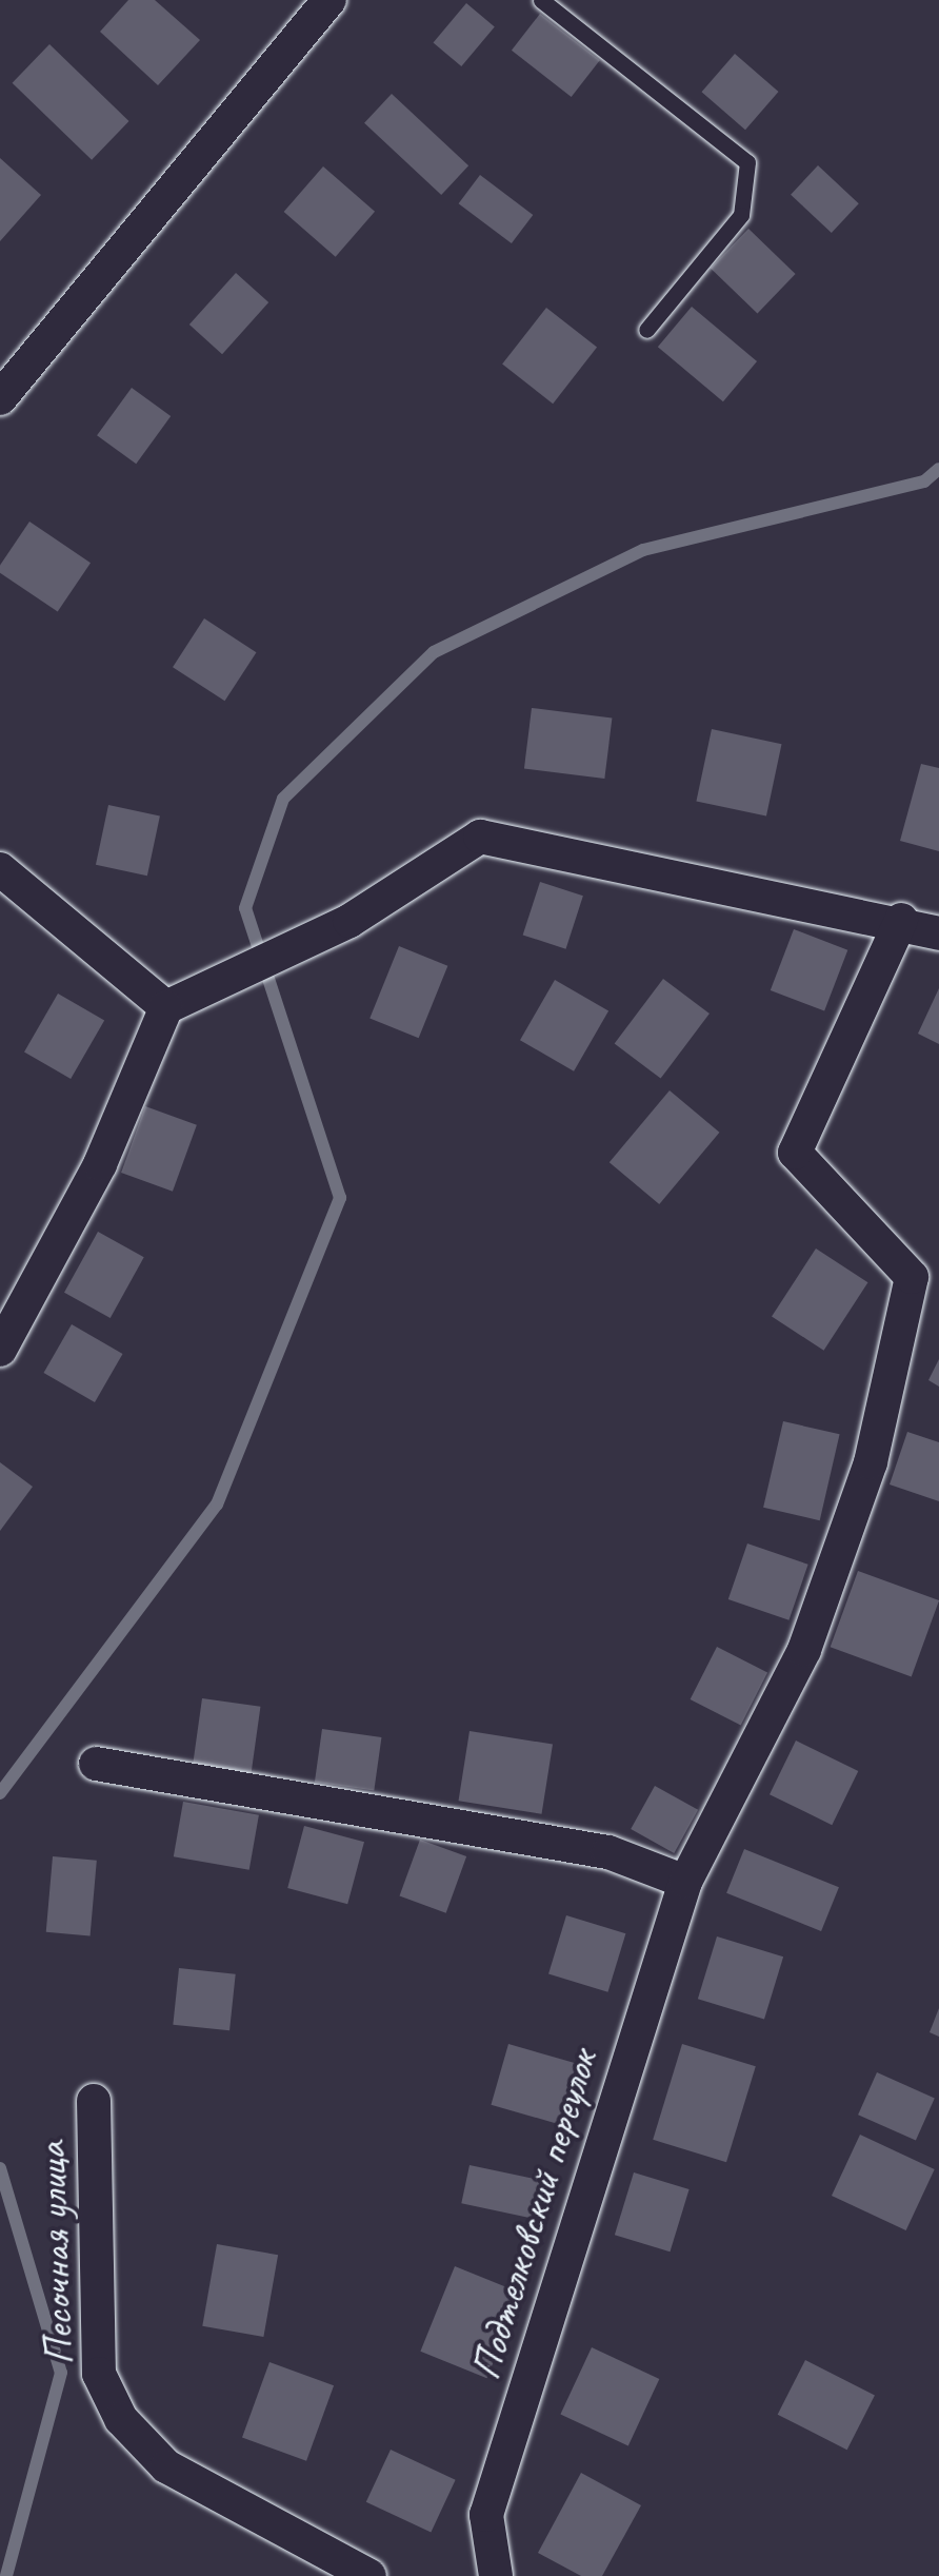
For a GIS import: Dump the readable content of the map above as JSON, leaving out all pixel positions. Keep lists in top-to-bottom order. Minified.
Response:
{"streets":{"street":["Подтелковский переулок","Песочная улица"]}}
